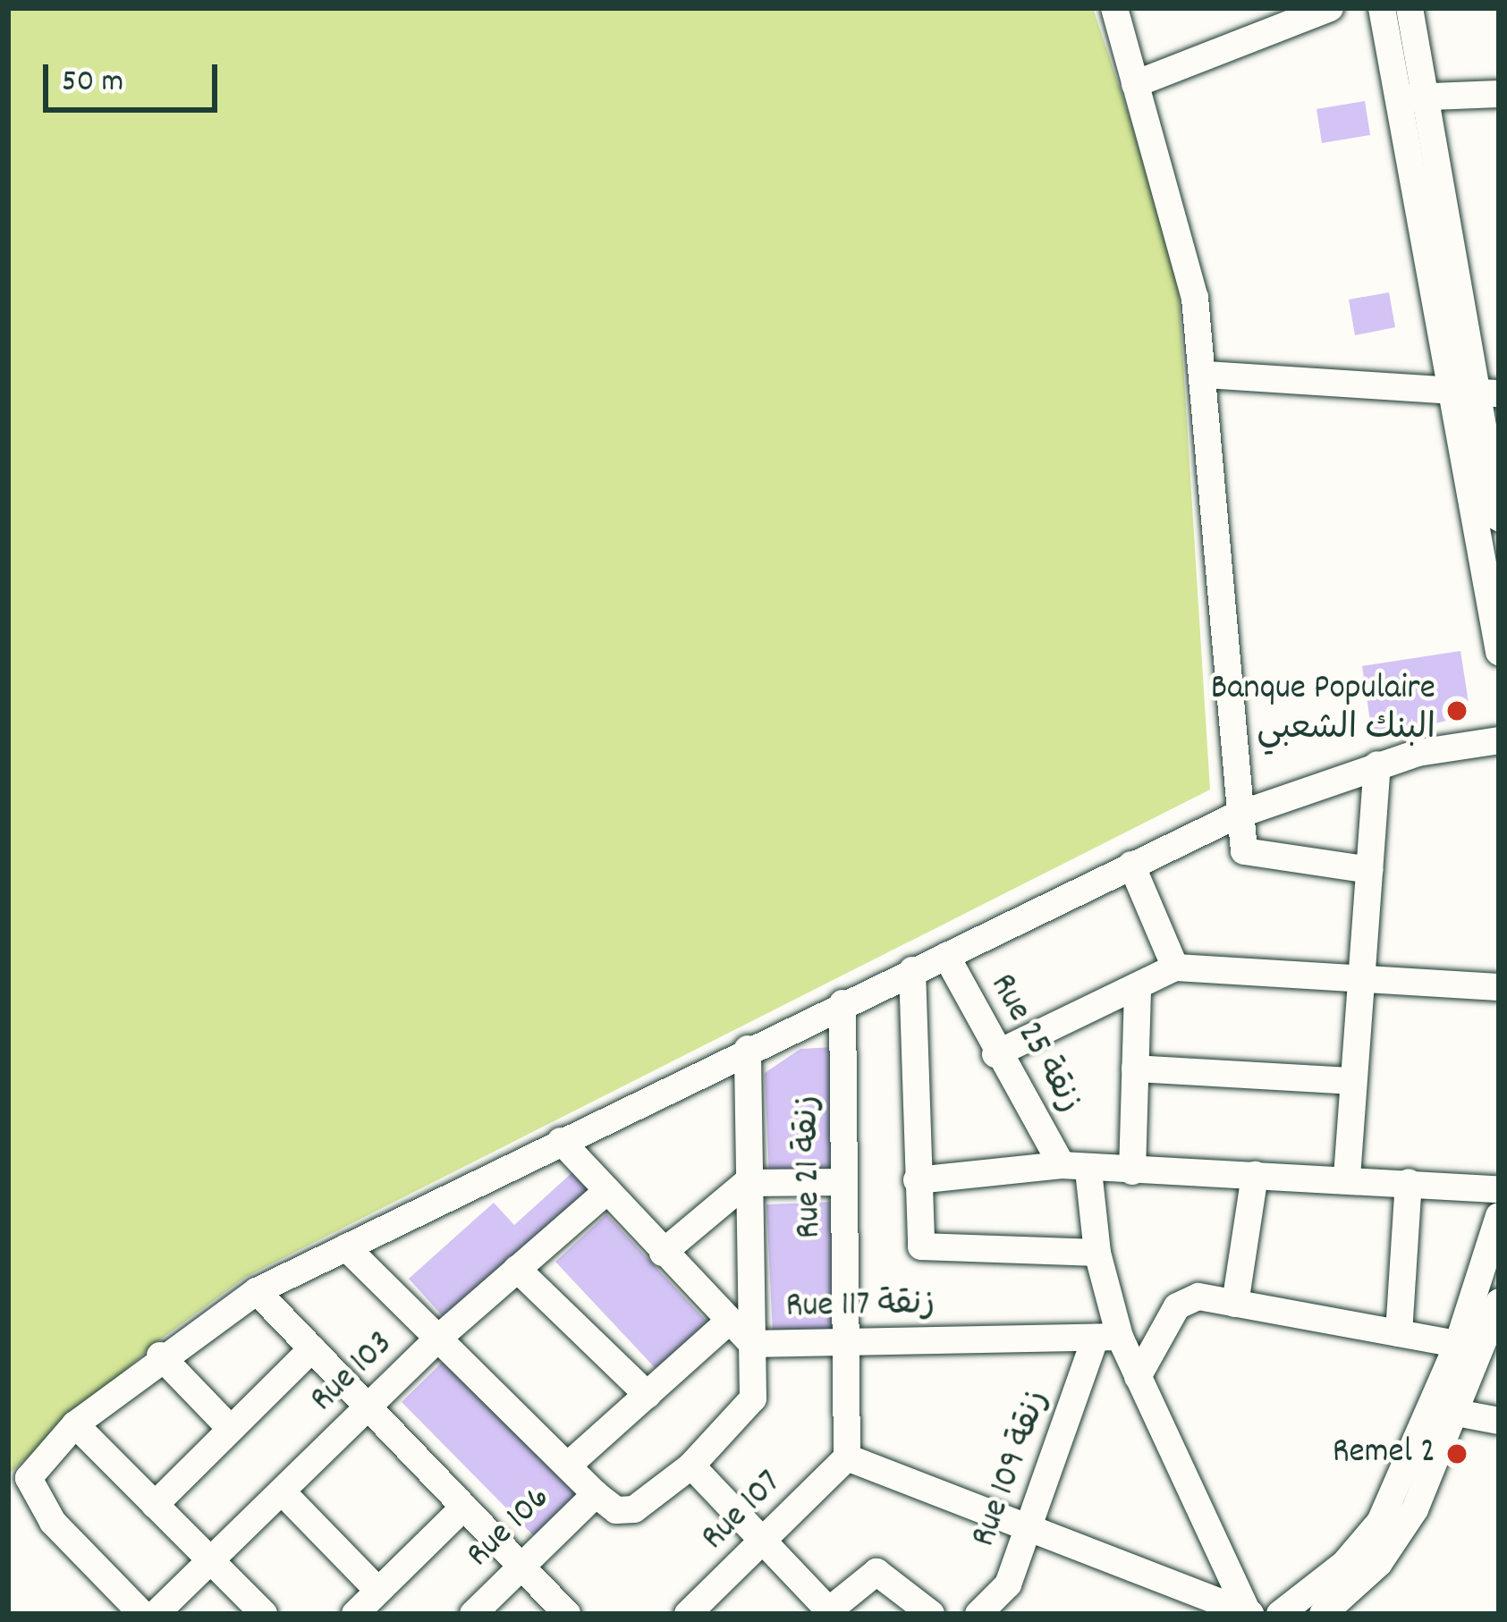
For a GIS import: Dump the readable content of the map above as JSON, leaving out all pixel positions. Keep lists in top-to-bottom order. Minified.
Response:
{"streets":{"street":["Rue 25 زنقة","Rue 21 زنقة","Rue 117 زنقة","Rue 103","Rue 109 زنقة","Rue 107","Rue 106"]},"crossings":[["Rue 21 زنقة","Rue 117 زنقة"],["Rue 21 زنقة","Rue 107"],["Rue 117 زنقة","Rue 103"],["Rue 117 زنقة","Rue 109 زنقة"]],"places":["Banque Populaire البنك الشعبي","Remel 2"],"scale_bar":"50 m"}
